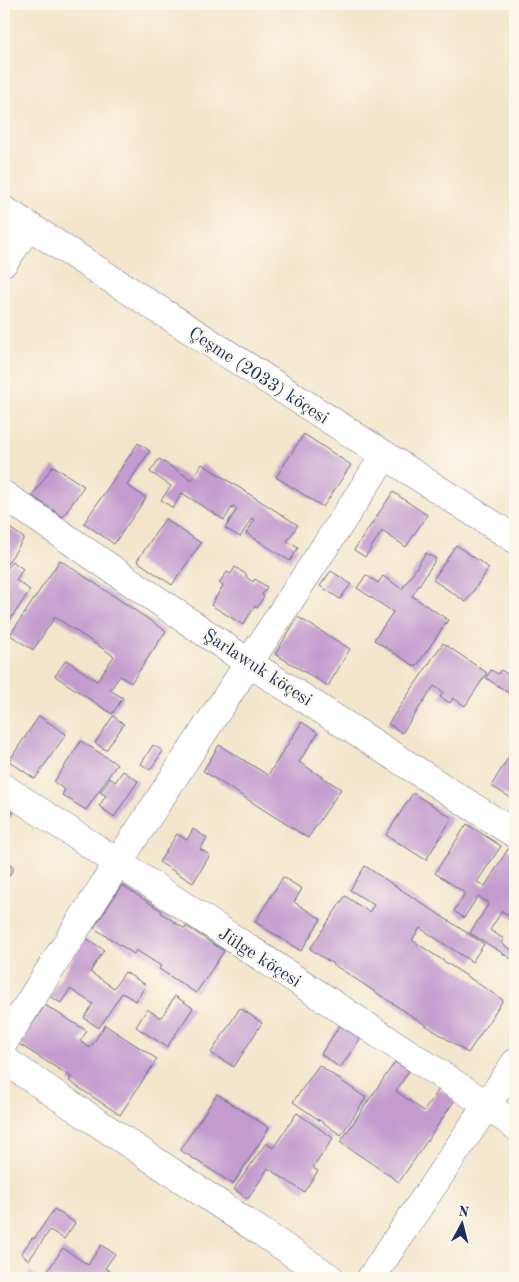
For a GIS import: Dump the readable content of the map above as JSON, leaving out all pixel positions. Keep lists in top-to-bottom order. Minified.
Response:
{"streets":{"street":["Çeşme (2033) köçesi","Şarlawuk köçesi","Jülge köçesi"]},"north":"top"}
